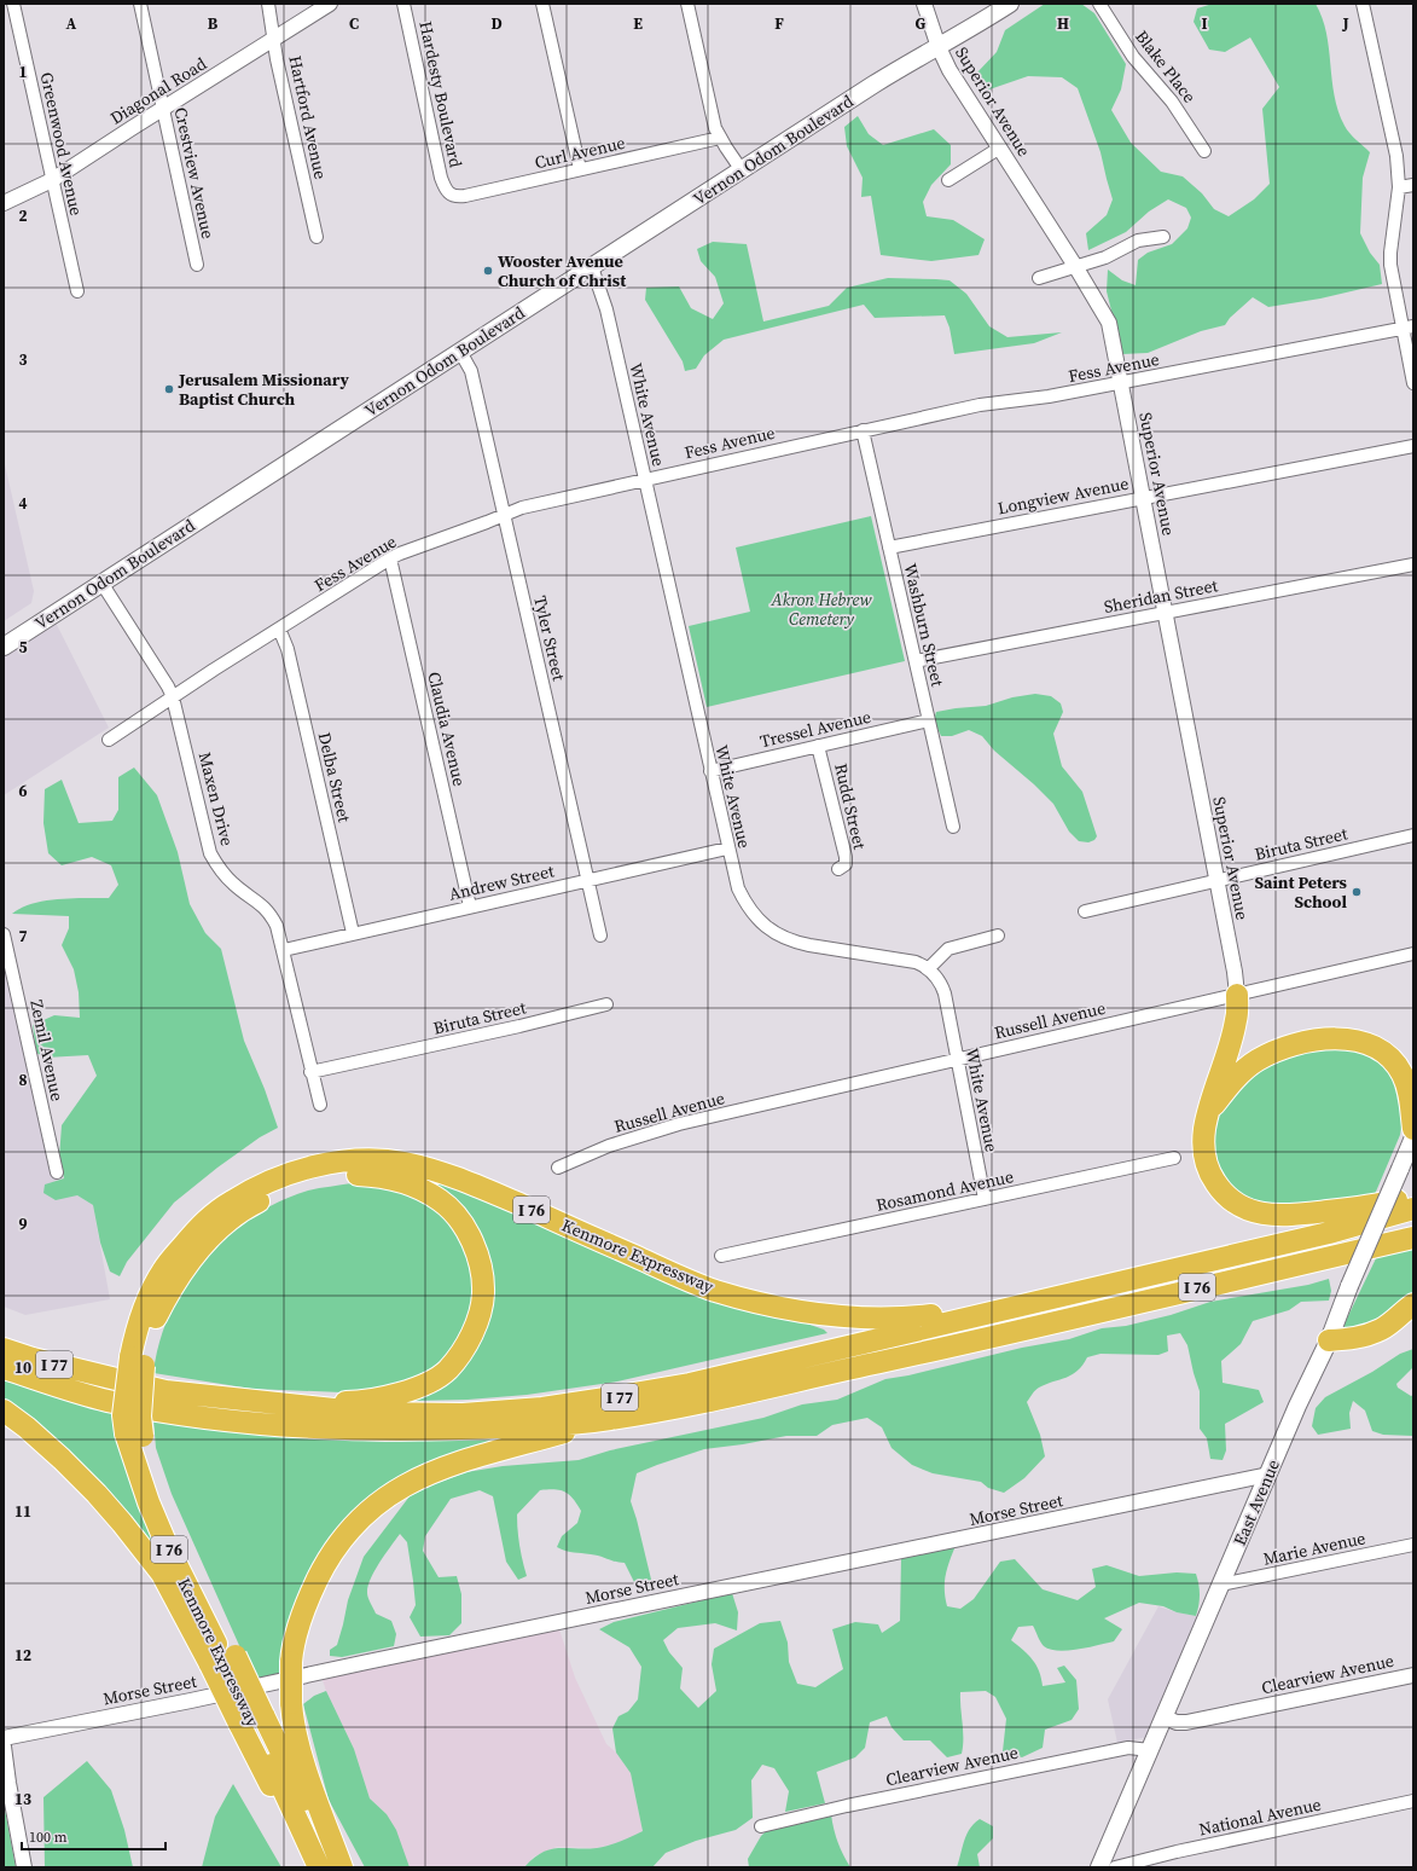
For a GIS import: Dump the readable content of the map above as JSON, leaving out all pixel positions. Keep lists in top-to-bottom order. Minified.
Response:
{"streets":{"highway":["I 76","Kenmore Expressway","I 77"],"main road":["Vernon Odom Boulevard","East Avenue"],"street":["Blake Place","Diagonal Road","Hardesty Boulevard","Superior Avenue","Hartford Avenue","Greenwood Avenue","Curl Avenue","Crestview Avenue","Fess Avenue","White Avenue","Longview Avenue","Sheridan Street","Washburn Street","Tyler Street","Claudia Avenue","Tressel Avenue","Delba Street","Maxen Drive","Rudd Street","Biruta Street","Andrew Street","Russell Avenue","Zemil Avenue","Rosamond Avenue","Morse Street","Marie Avenue","Clearview Avenue","National Avenue"]},"crossings":[["Diagonal Road","Hartford Avenue"],["Diagonal Road","Greenwood Avenue"],["Diagonal Road","Crestview Avenue"],["Hardesty Boulevard","Curl Avenue"],["Superior Avenue","Vernon Odom Boulevard"],["Superior Avenue","Fess Avenue"],["Superior Avenue","Longview Avenue"],["Superior Avenue","Sheridan Street"],["Superior Avenue","Biruta Street"],["Superior Avenue","Russell Avenue"],["Vernon Odom Boulevard","White Avenue"],["Vernon Odom Boulevard","Tyler Street"],["Vernon Odom Boulevard","Maxen Drive"],["Fess Avenue","White Avenue"],["Fess Avenue","Washburn Street"],["Fess Avenue","Tyler Street"],["Fess Avenue","Claudia Avenue"],["Fess Avenue","Delba Street"],["Fess Avenue","Maxen Drive"],["White Avenue","Tressel Avenue"],["White Avenue","Andrew Street"],["White Avenue","Russell Avenue"],["White Avenue","Rosamond Avenue"],["Longview Avenue","Washburn Street"],["Sheridan Street","Washburn Street"],["Washburn Street","Tressel Avenue"],["Tyler Street","Andrew Street"],["Claudia Avenue","Andrew Street"],["Tressel Avenue","Rudd Street"],["Delba Street","Andrew Street"],["Maxen Drive","Biruta Street"],["Maxen Drive","Andrew Street"],["I 76","Kenmore Expressway"],["I 76","I 77"],["Kenmore Expressway","I 77"],["East Avenue","Morse Street"],["East Avenue","Marie Avenue"],["East Avenue","Clearview Avenue"]],"parks":["Akron Hebrew Cemetery"],"places":["Wooster Avenue Church of Christ","Jerusalem Missionary Baptist Church","Saint Peters School"],"scale_bar":"100 m","grid":{"columns":["A","B","C","D","E","F","G","H","I","J"],"rows":["1","2","3","4","5","6","7","8","9","10","11","12","13"]}}
